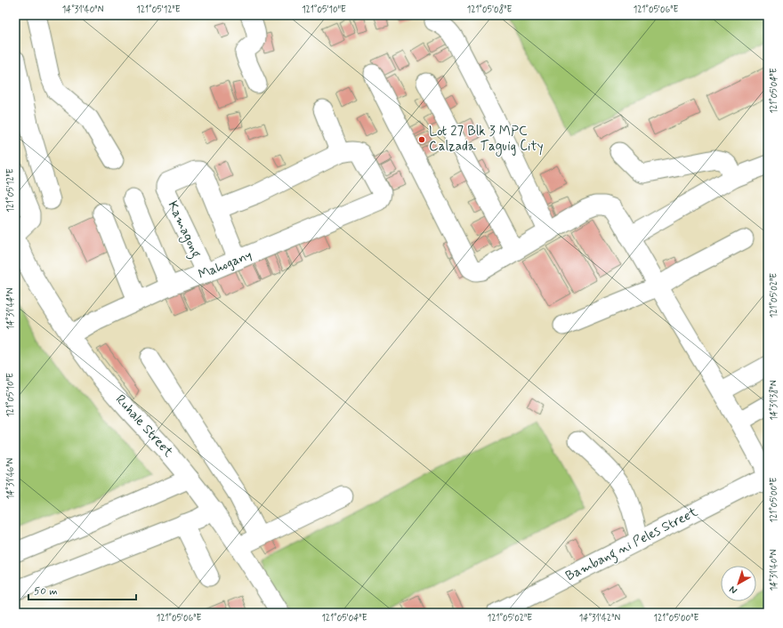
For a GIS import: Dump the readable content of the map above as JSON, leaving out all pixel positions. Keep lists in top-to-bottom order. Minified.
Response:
{"streets":{"street":["Kamagong","Mahogany","Ruhale Street","Bambang ni Peles Street"]},"crossings":[["Kamagong","Mahogany"],["Mahogany","Ruhale Street"]],"places":["Lot 27 Blk 3 MPC Calzada Taguig City"],"scale_bar":"50 m","north":"bottom left","coordinates":["14°31'40\"N","121°05'12\"E","121°05'10\"E","121°05'08\"E","121°05'06\"E","121°05'04\"E","121°05'02\"E","14°31'44\"N","14°31'38\"N","14°31'46\"N","121°05'00\"E","14°31'42\"N"]}
